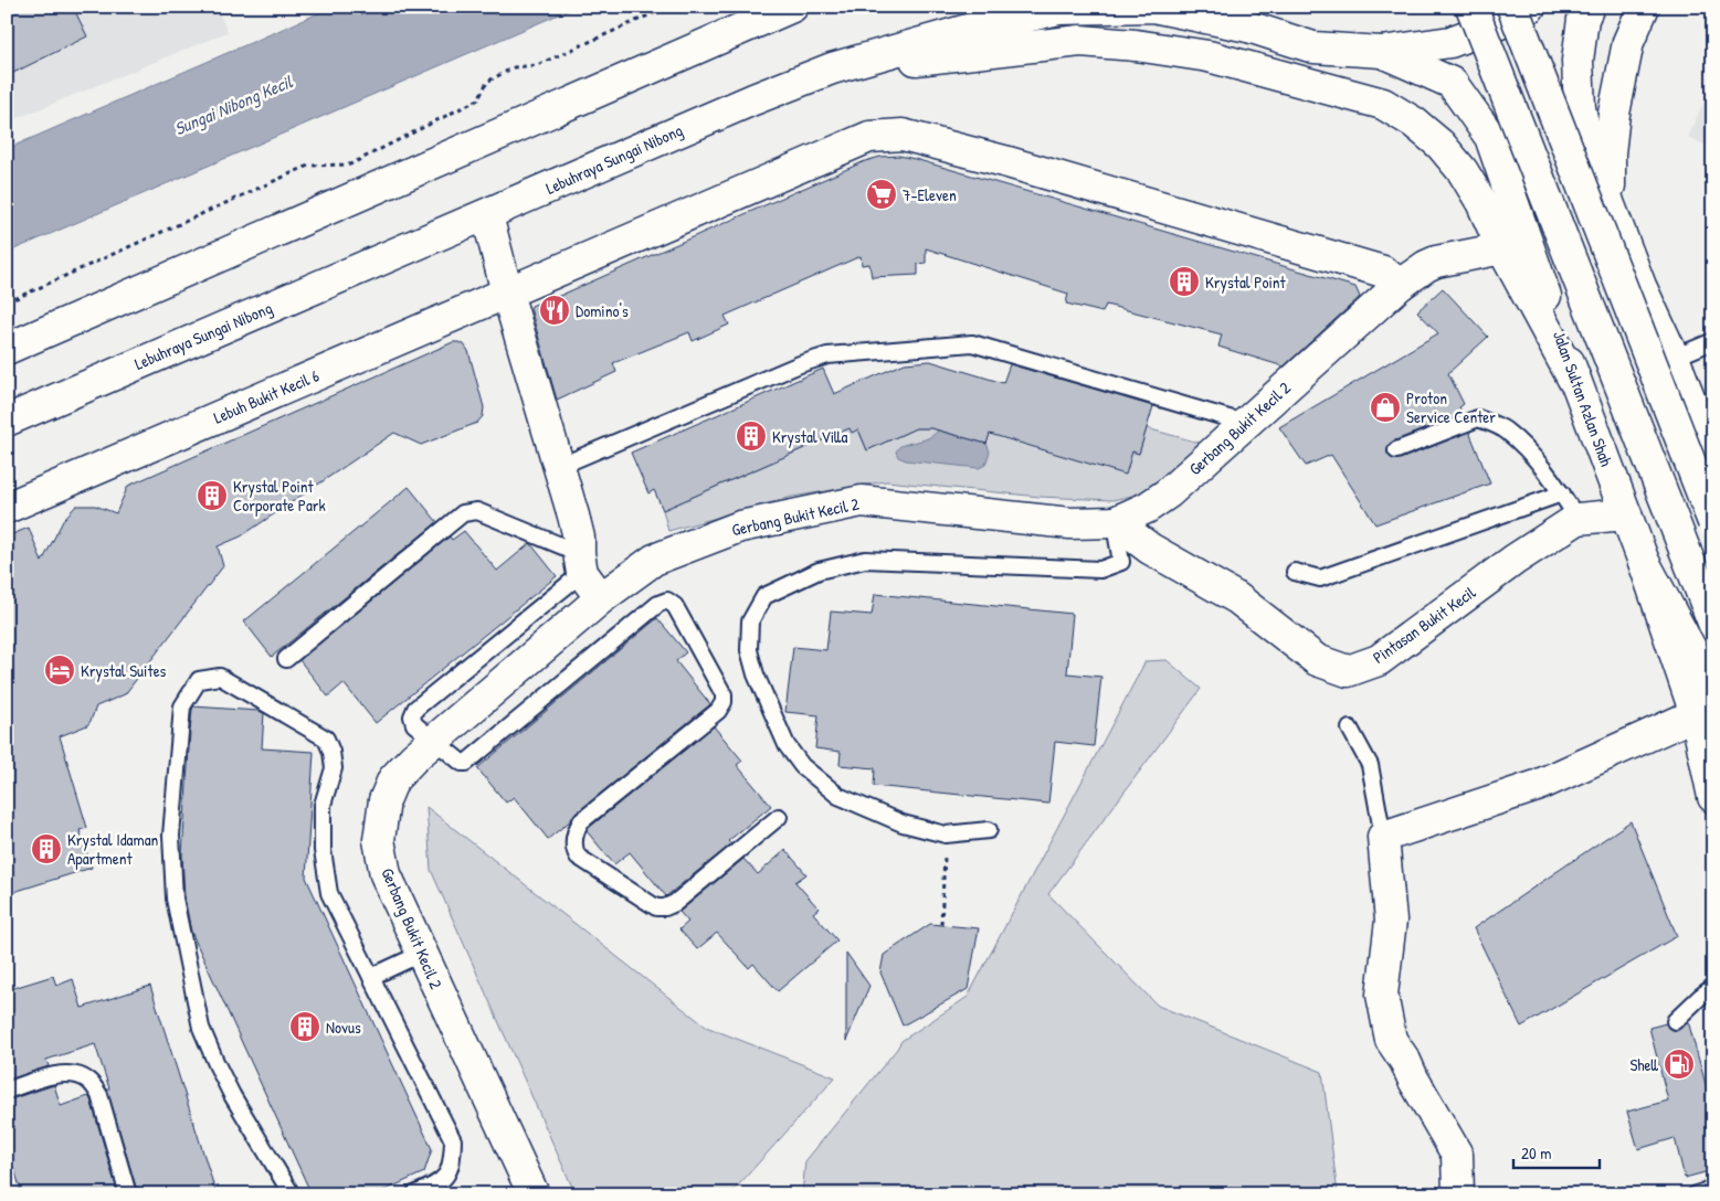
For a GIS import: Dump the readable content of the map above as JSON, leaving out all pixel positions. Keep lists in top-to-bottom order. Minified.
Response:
{"streets":{"main road":["Lebuhraya Sungai Nibong","Lebuh Bukit Kecil 6","Jalan Sultan Azlan Shah","Gerbang Bukit Kecil 2","Pintasan Bukit Kecil"]},"crossings":[["Lebuh Bukit Kecil 6","Gerbang Bukit Kecil 2"],["Jalan Sultan Azlan Shah","Pintasan Bukit Kecil"],["Gerbang Bukit Kecil 2","Pintasan Bukit Kecil"]],"water":["Sungai Nibong Kecil"],"places":{"supermarket":["7-Eleven"],"building":["Krystal Point","Krystal Villa","Krystal Point Corporate Park","Krystal Idaman Apartment","Novus"],"restaurant":["Domino's"],"shop":["Proton Service Center"],"hotel":["Krystal Suites"],"fuel station":["Shell"]},"scale_bar":"20 m"}
